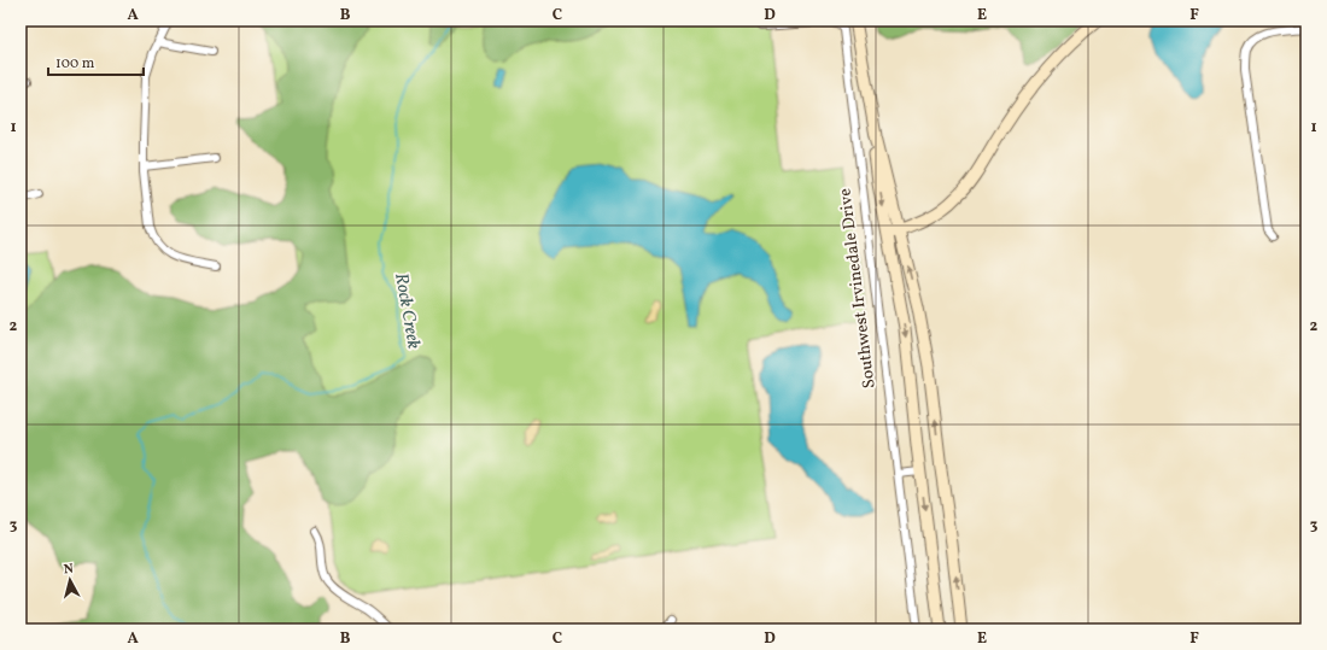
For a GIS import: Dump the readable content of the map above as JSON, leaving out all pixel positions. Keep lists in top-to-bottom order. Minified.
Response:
{"streets":{"street":["Southwest Irvinedale Drive"]},"water":["Rock Creek"],"scale_bar":"100 m","north":"top","grid":{"columns":["A","B","C","D","E","F"],"rows":["1","2","3"]}}
